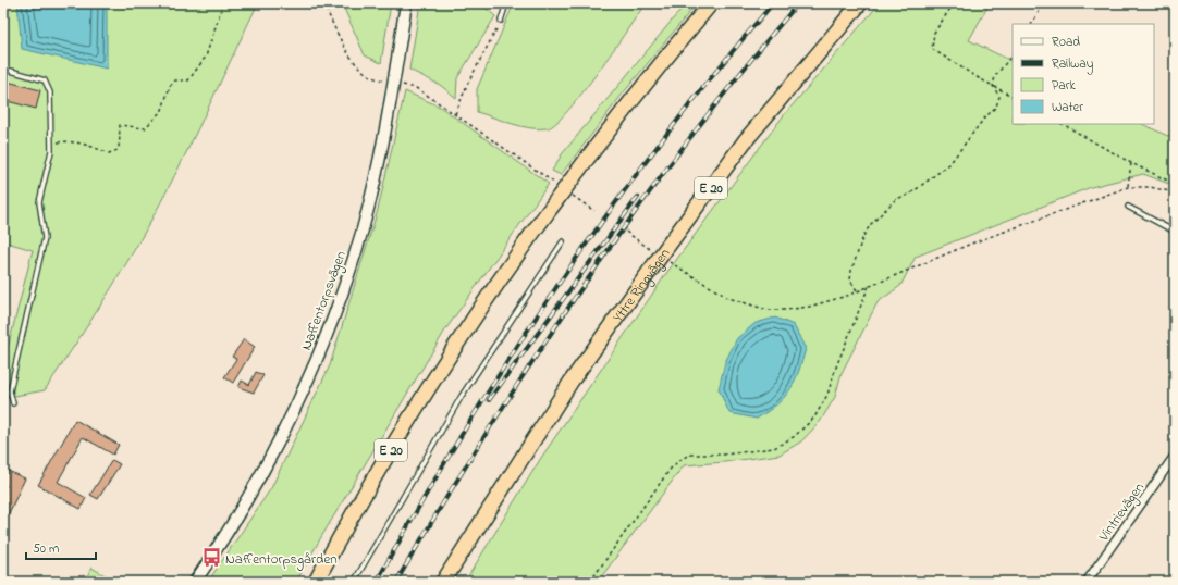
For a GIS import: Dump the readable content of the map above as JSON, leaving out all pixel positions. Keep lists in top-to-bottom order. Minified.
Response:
{"streets":{"highway":["E 20","Yttre Ringvägen"],"street":["Naffentorpsvägen","Vintrievägen"]},"places":{"bus stop":["Naffentorpsgården"]},"legend":["Road","Railway","Park","Water"],"scale_bar":"50 m"}
